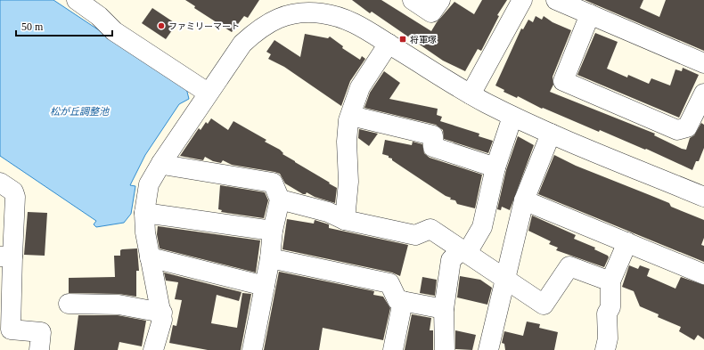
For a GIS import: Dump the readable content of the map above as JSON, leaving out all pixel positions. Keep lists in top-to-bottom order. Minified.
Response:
{"water":["松が丘調整池"],"places":{"other":["ファミリーマート"],"transit":["将軍塚"]},"scale_bar":"50 m"}
